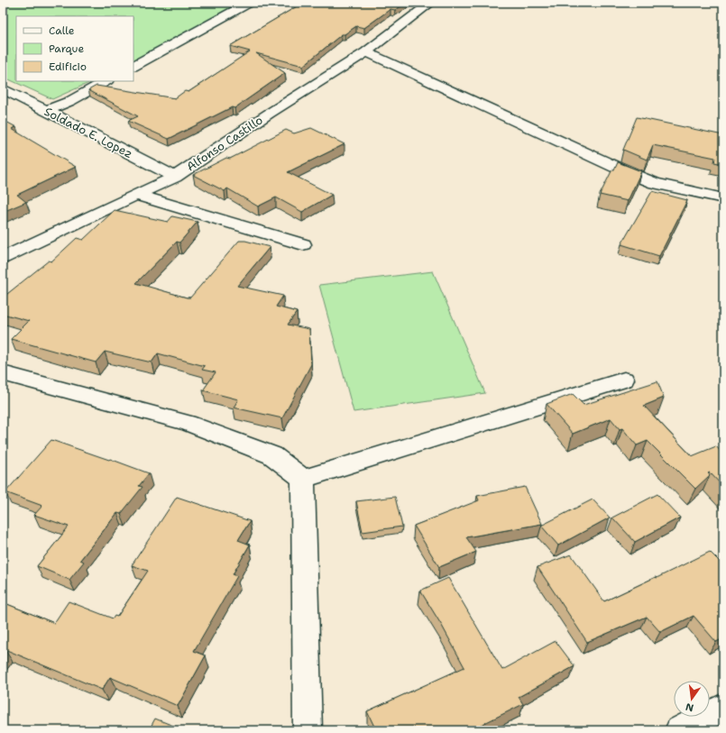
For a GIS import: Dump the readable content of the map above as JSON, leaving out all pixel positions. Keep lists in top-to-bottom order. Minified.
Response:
{"streets":{"street":["Soldado E. Lopez","Alfonso Castillo"]},"crossings":[["Soldado E. Lopez","Alfonso Castillo"]],"legend":["Calle","Parque","Edificio"],"north":"bottom"}
